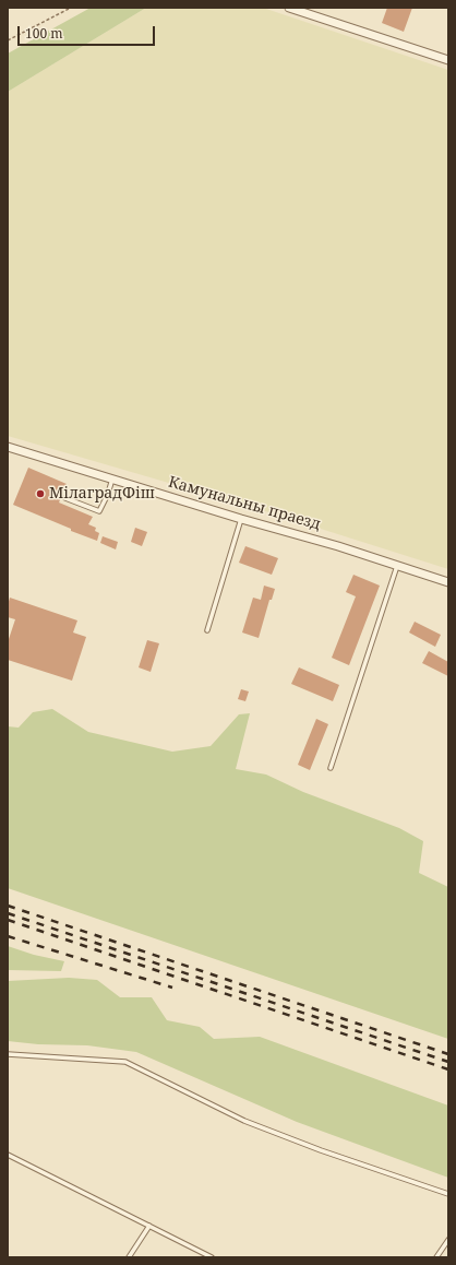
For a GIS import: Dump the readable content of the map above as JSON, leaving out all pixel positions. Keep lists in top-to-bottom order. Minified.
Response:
{"streets":{"street":["Камунальны праезд"]},"places":["МілаградФіш"],"scale_bar":"100 m"}
